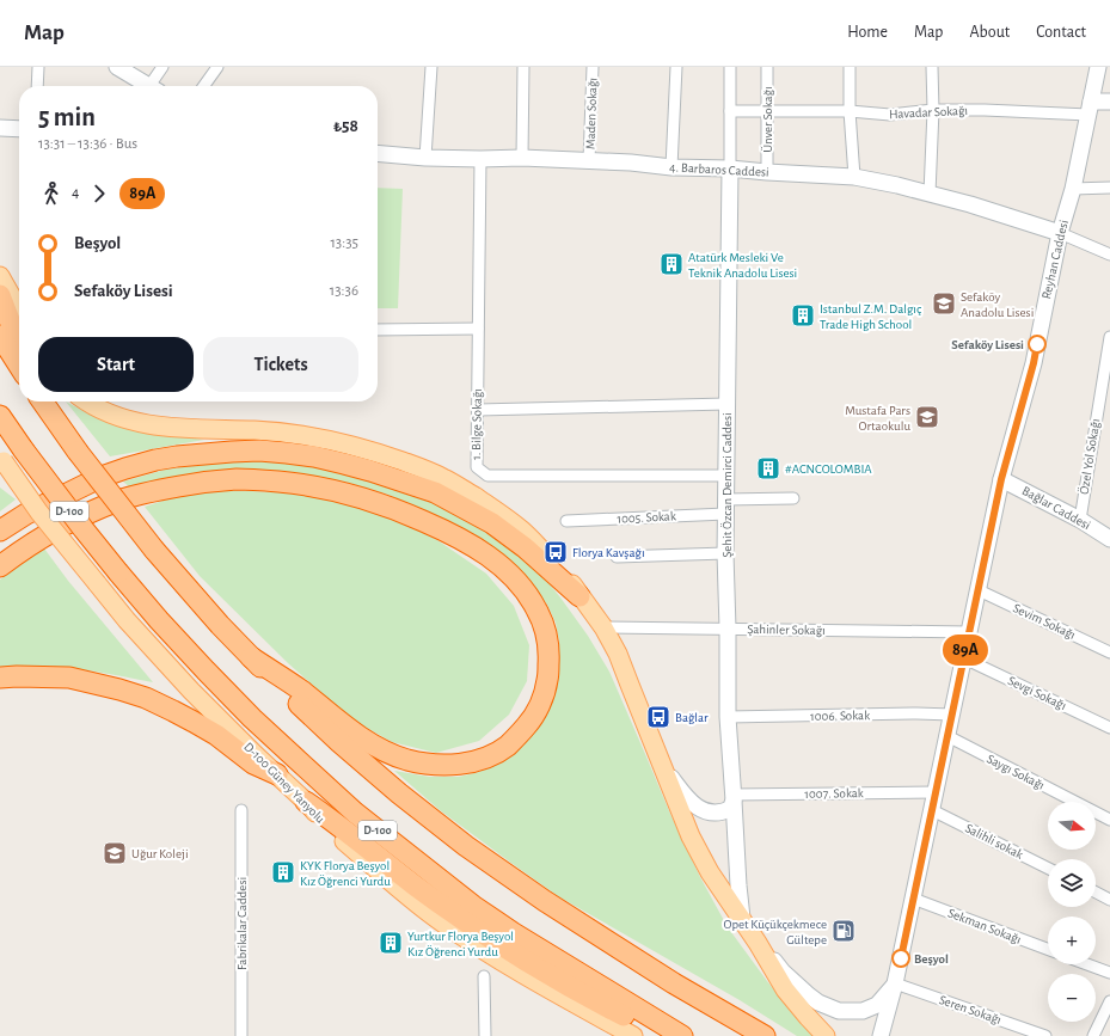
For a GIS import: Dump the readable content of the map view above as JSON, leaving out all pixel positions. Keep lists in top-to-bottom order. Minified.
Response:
{"streets":{"highway":["D-100"],"main road":["D-100 Güney Yanyolu"],"street":["Havadar Sokağı","Maden Sokağı","Ünver Sokağı","4. Barbaros Caddesi","Reyhan Caddesi","1. Bilge Sokağı","Özel Yol Sokağı","Şehit Özcan Demirci Caddesi","Bağlar Caddesi","1005. Sokak","Sevim Sokağı","Şahinler Sokağı","Sevgi Sokağı","1006. Sokak","Saygı Sokağı","1007. Sokak","Salihli sokak","Fabrikalar Caddesi","Sekman Sokağı","Seren Sokağı"]},"crossings":[["Havadar Sokağı","Ünver Sokağı"],["Havadar Sokağı","Reyhan Caddesi"],["Maden Sokağı","4. Barbaros Caddesi"],["Ünver Sokağı","4. Barbaros Caddesi"],["4. Barbaros Caddesi","Reyhan Caddesi"],["4. Barbaros Caddesi","1. Bilge Sokağı"],["4. Barbaros Caddesi","Şehit Özcan Demirci Caddesi"],["Reyhan Caddesi","Bağlar Caddesi"],["Reyhan Caddesi","Sevim Sokağı"],["Reyhan Caddesi","Şahinler Sokağı"],["Reyhan Caddesi","Sevgi Sokağı"],["Reyhan Caddesi","1006. Sokak"],["Reyhan Caddesi","Saygı Sokağı"],["Reyhan Caddesi","1007. Sokak"],["Reyhan Caddesi","Salihli sokak"],["Reyhan Caddesi","Sekman Sokağı"],["Reyhan Caddesi","Seren Sokağı"],["1. Bilge Sokağı","Şehit Özcan Demirci Caddesi"],["Özel Yol Sokağı","Bağlar Caddesi"],["Şehit Özcan Demirci Caddesi","1005. Sokak"],["Şehit Özcan Demirci Caddesi","Şahinler Sokağı"],["Şehit Özcan Demirci Caddesi","1006. Sokak"],["Şehit Özcan Demirci Caddesi","1007. Sokak"]],"places":{"building":["Atatürk Mesleki Ve Teknik Anadolu Lisesi","Istanbul Z.M. Dalgıç Trade High School","#ACNCOLOMBIA","KYK Florya Beşyol Kız Öğrenci Yurdu","Yurtkur Florya Beşyol Kız Öğrenci Yurdu"],"school or university":["Sefaköy Anadolu Lisesi","Mustafa Pars Ortaokulu","Uğur Koleji"],"other":["Sefaköy Lisesi","Beşyol"],"bus stop":["Florya Kavşağı","Bağlar"],"fuel station":["Opet Küçükçekmece Gültepe"]},"lines":["bus line 89A"],"north":"right","page":{"header":"Map","nav":["Home","Map","About","Contact"],"on_map":"89A","heading":["5 min","13:31 – 13:36 · Bus","₺58"],"legs":["4","89A"],"list":[{"name":"Beşyol","value":"13:35"},{"name":"Sefaköy Lisesi","value":"13:36"}],"buttons":["Start","Tickets"],"map_buttons":["+","−"]}}
